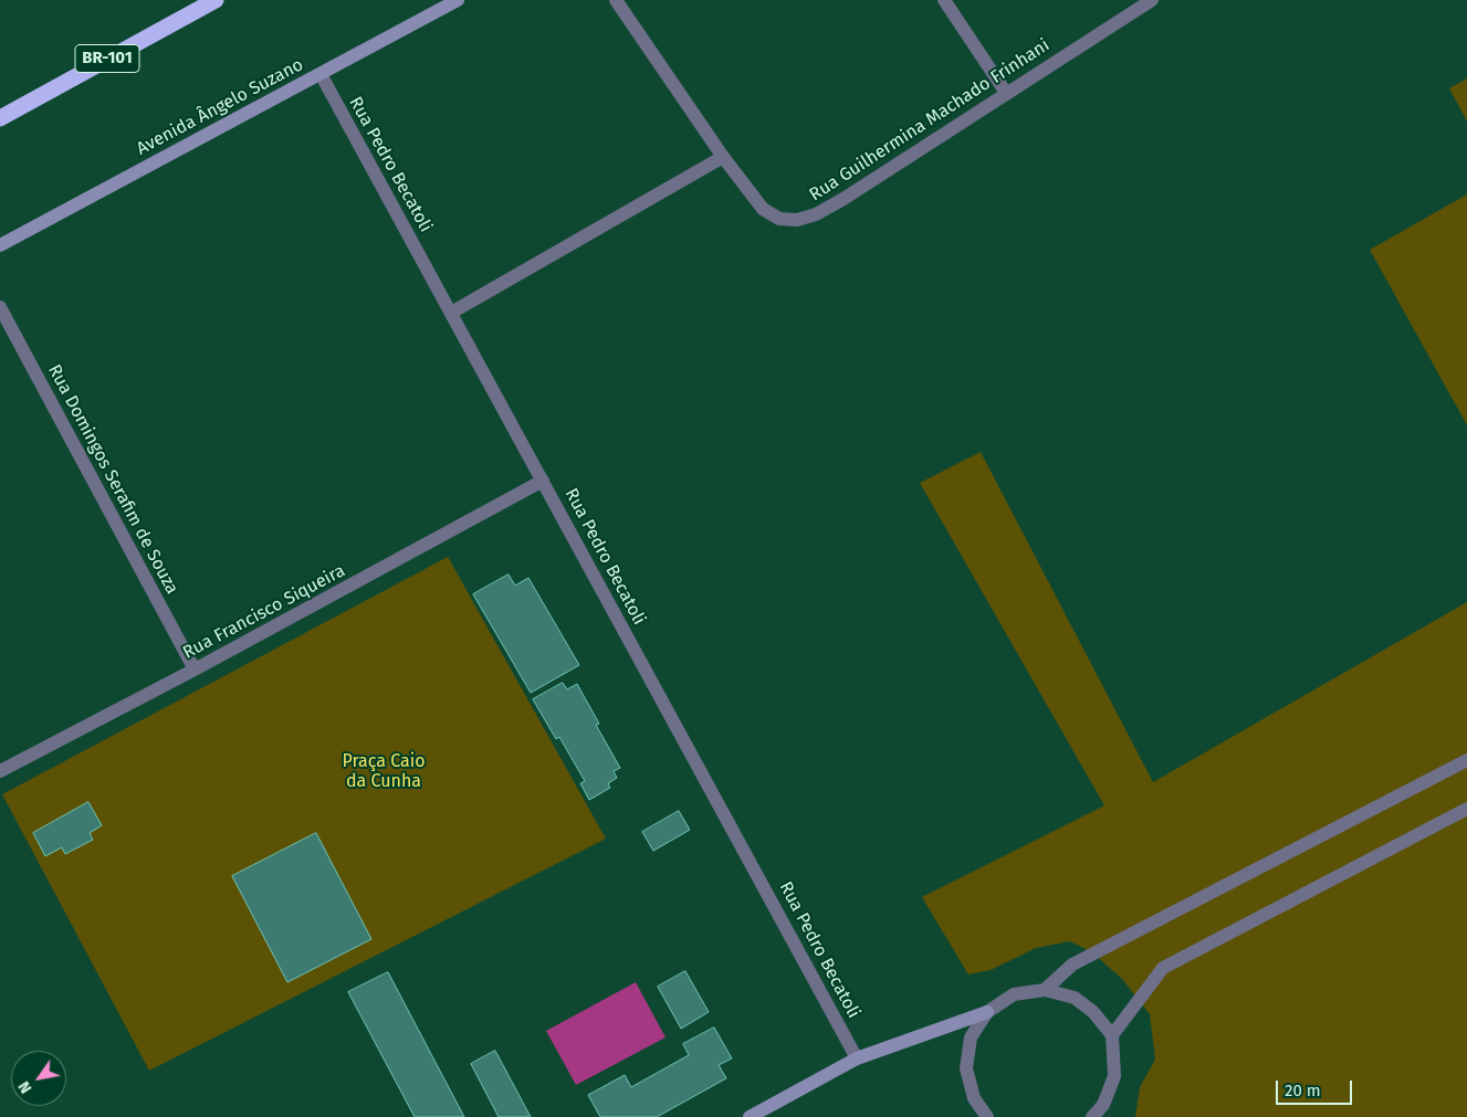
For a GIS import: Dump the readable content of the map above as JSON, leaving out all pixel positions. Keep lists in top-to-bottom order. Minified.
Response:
{"streets":{"highway":["BR-101"],"main road":["Avenida Ângelo Suzano"],"street":["Rua Guilhermina Machado Frinhani","Rua Pedro Becatoli","Rua Domingos Serafim de Souza","Rua Francisco Siqueira"]},"crossings":[["Avenida Ângelo Suzano","Rua Pedro Becatoli"],["Rua Pedro Becatoli","Rua Francisco Siqueira"],["Rua Domingos Serafim de Souza","Rua Francisco Siqueira"]],"parks":["Praça Caio da Cunha"],"scale_bar":"20 m","north":"bottom left"}
